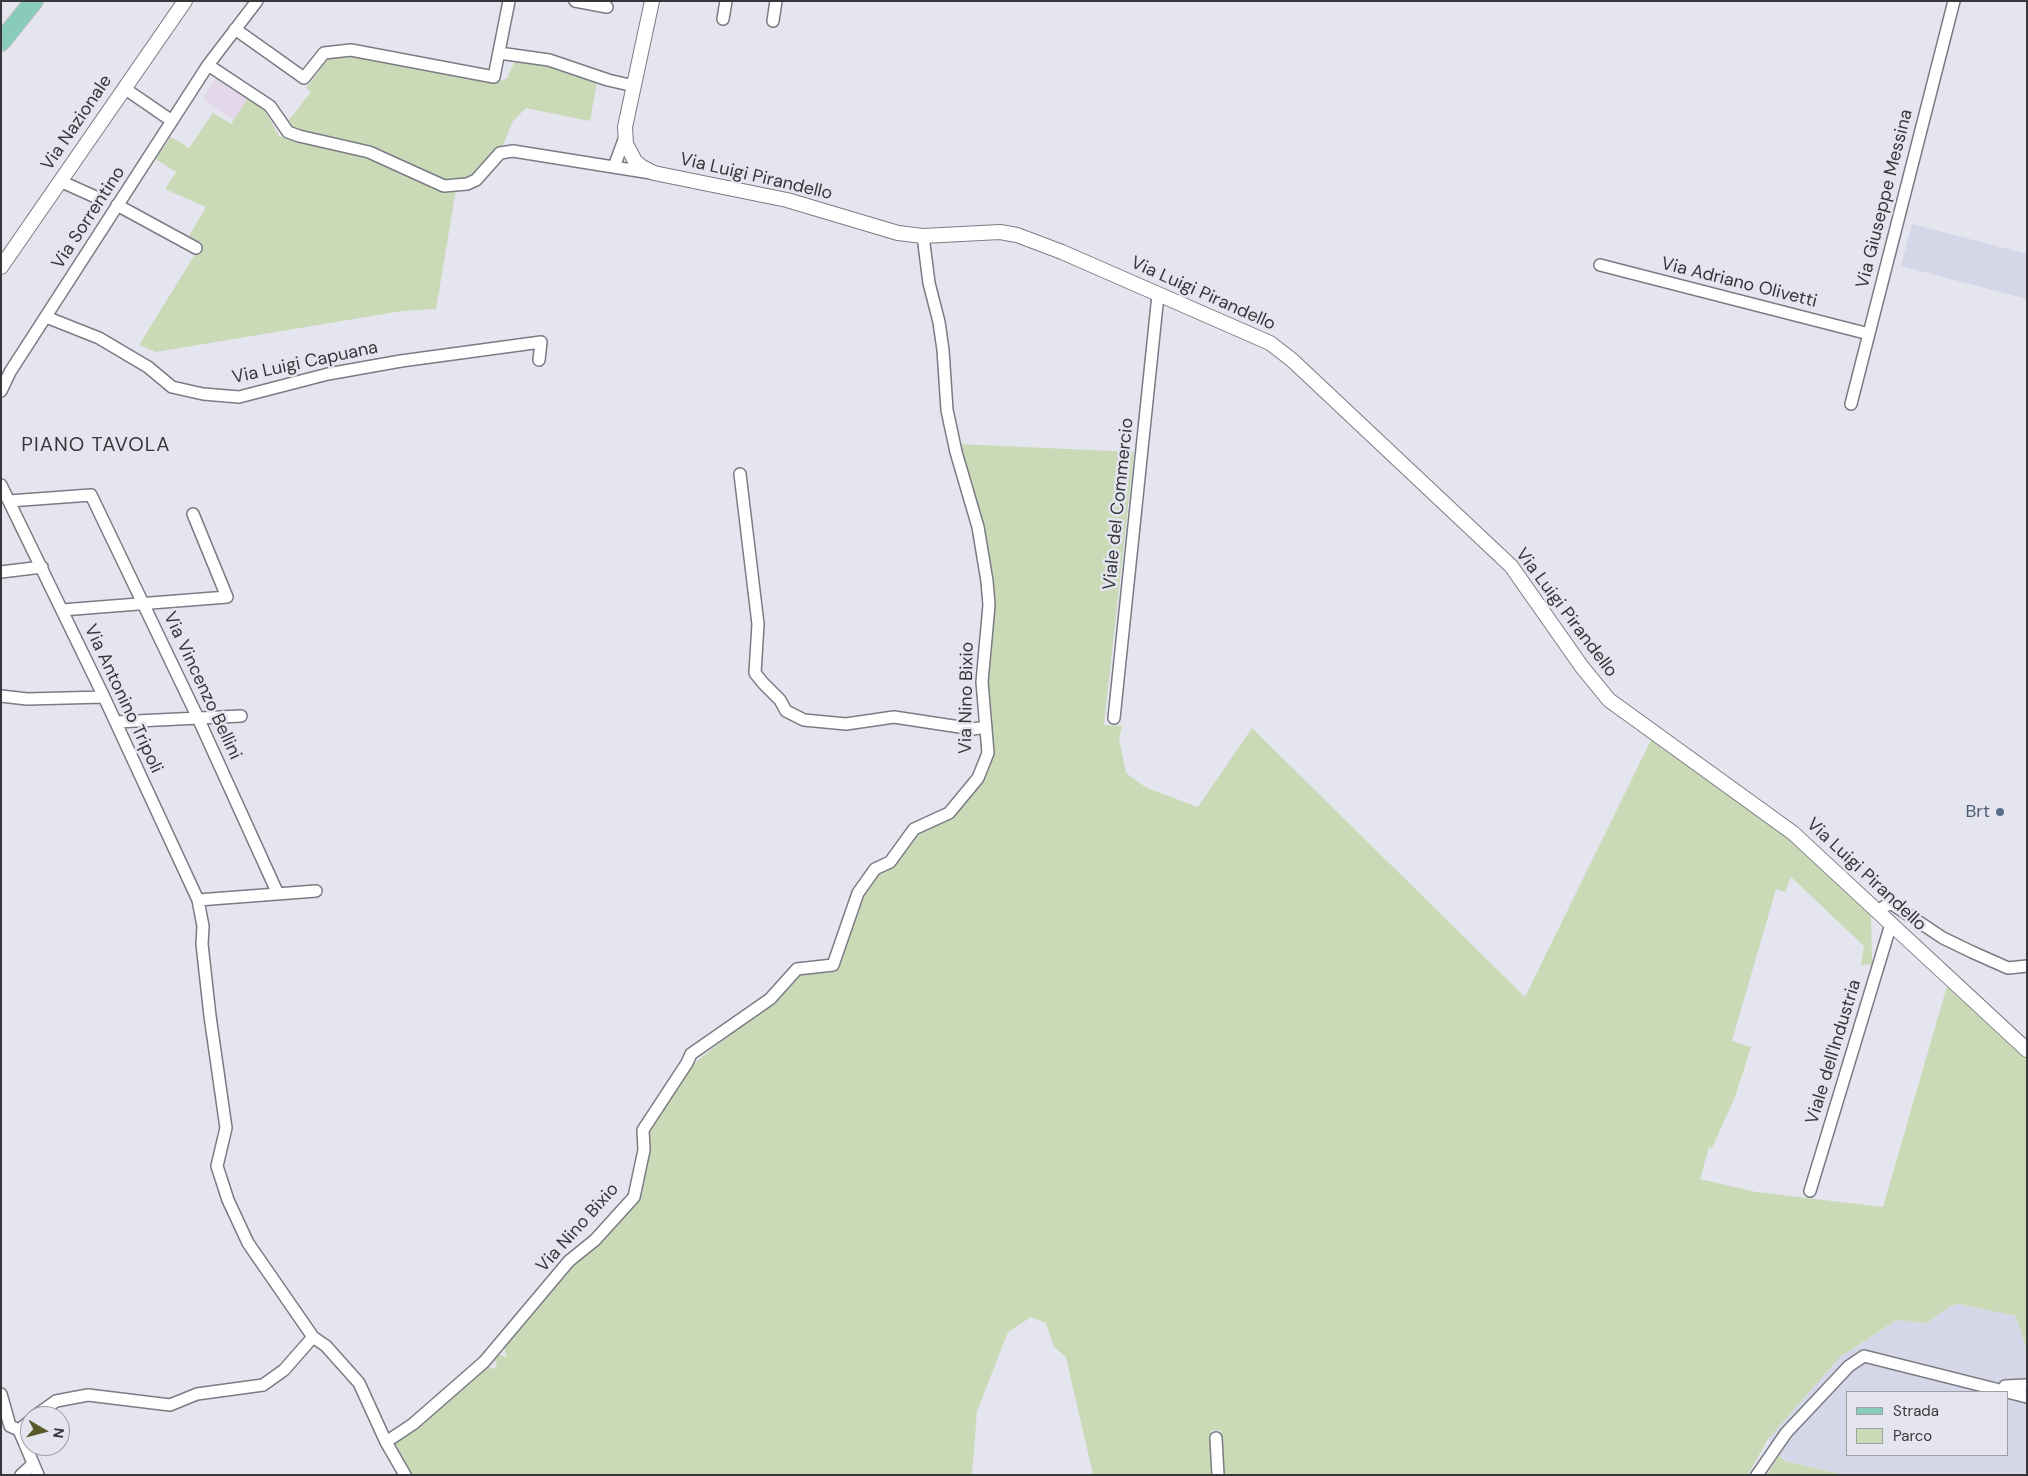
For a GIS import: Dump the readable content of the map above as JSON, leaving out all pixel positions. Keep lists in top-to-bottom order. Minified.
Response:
{"streets":{"street":["Via Nazionale","Via Luigi Pirandello","Via Giuseppe Messina","Via Sorrentino","Via Adriano Olivetti","Via Luigi Capuana","Viale del Commercio","Via Vincenzo Bellini","Via Nino Bixio","Via Antonino Tripoli","Viale dell'Industria"]},"crossings":[["Via Luigi Pirandello","Via Sorrentino"],["Via Luigi Pirandello","Viale del Commercio"],["Via Luigi Pirandello","Via Nino Bixio"],["Via Luigi Pirandello","Viale dell'Industria"],["Via Giuseppe Messina","Via Adriano Olivetti"],["Via Sorrentino","Via Luigi Capuana"],["Via Vincenzo Bellini","Via Antonino Tripoli"],["Via Nino Bixio","Via Antonino Tripoli"]],"districts":["PIANO TAVOLA"],"places":["Brt"],"legend":["Strada","Parco"],"north":"right"}
